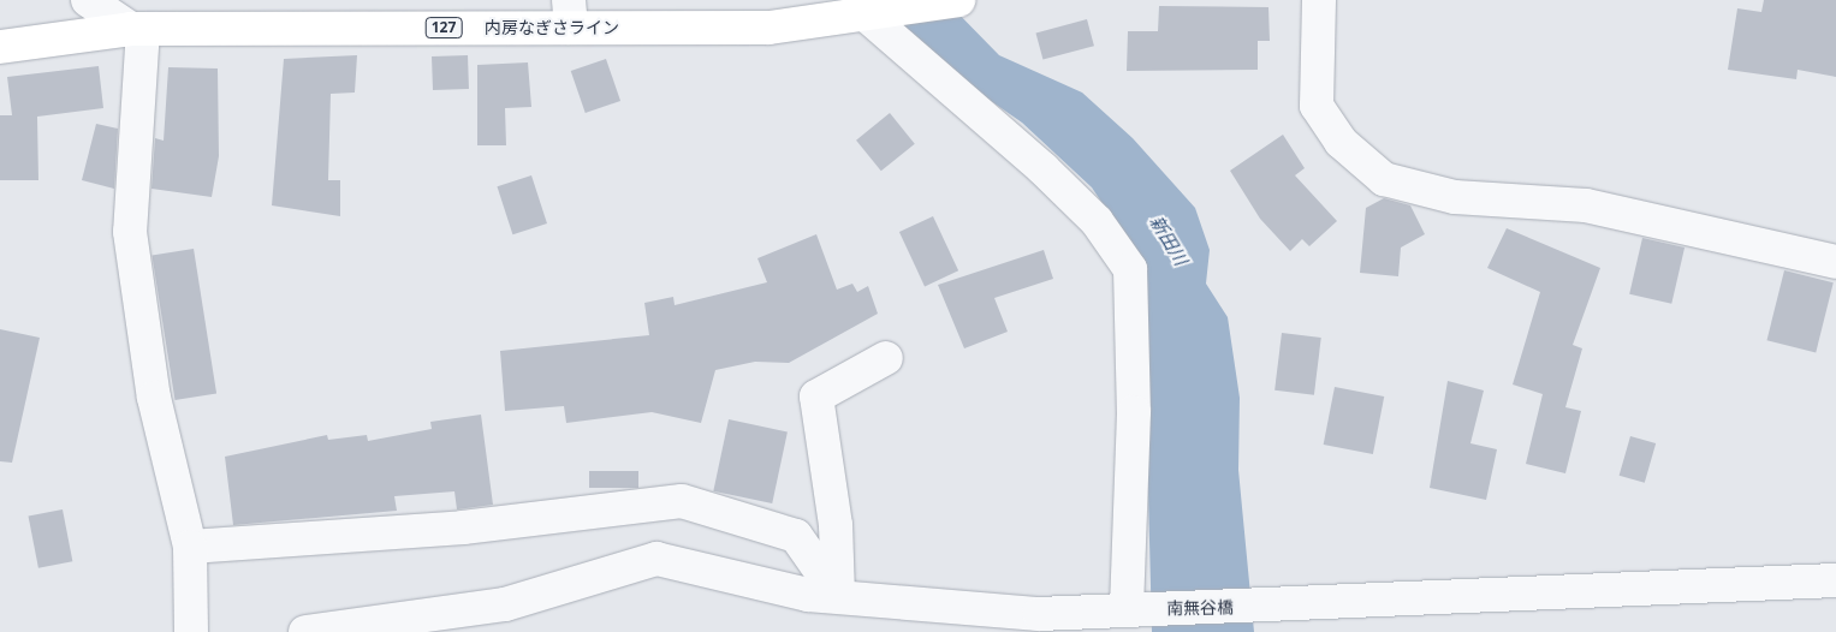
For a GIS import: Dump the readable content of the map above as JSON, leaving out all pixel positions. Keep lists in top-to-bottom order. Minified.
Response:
{"streets":{"highway":["127","内房なぎさライン"],"street":["南無谷橋"]},"water":["新田川"]}
